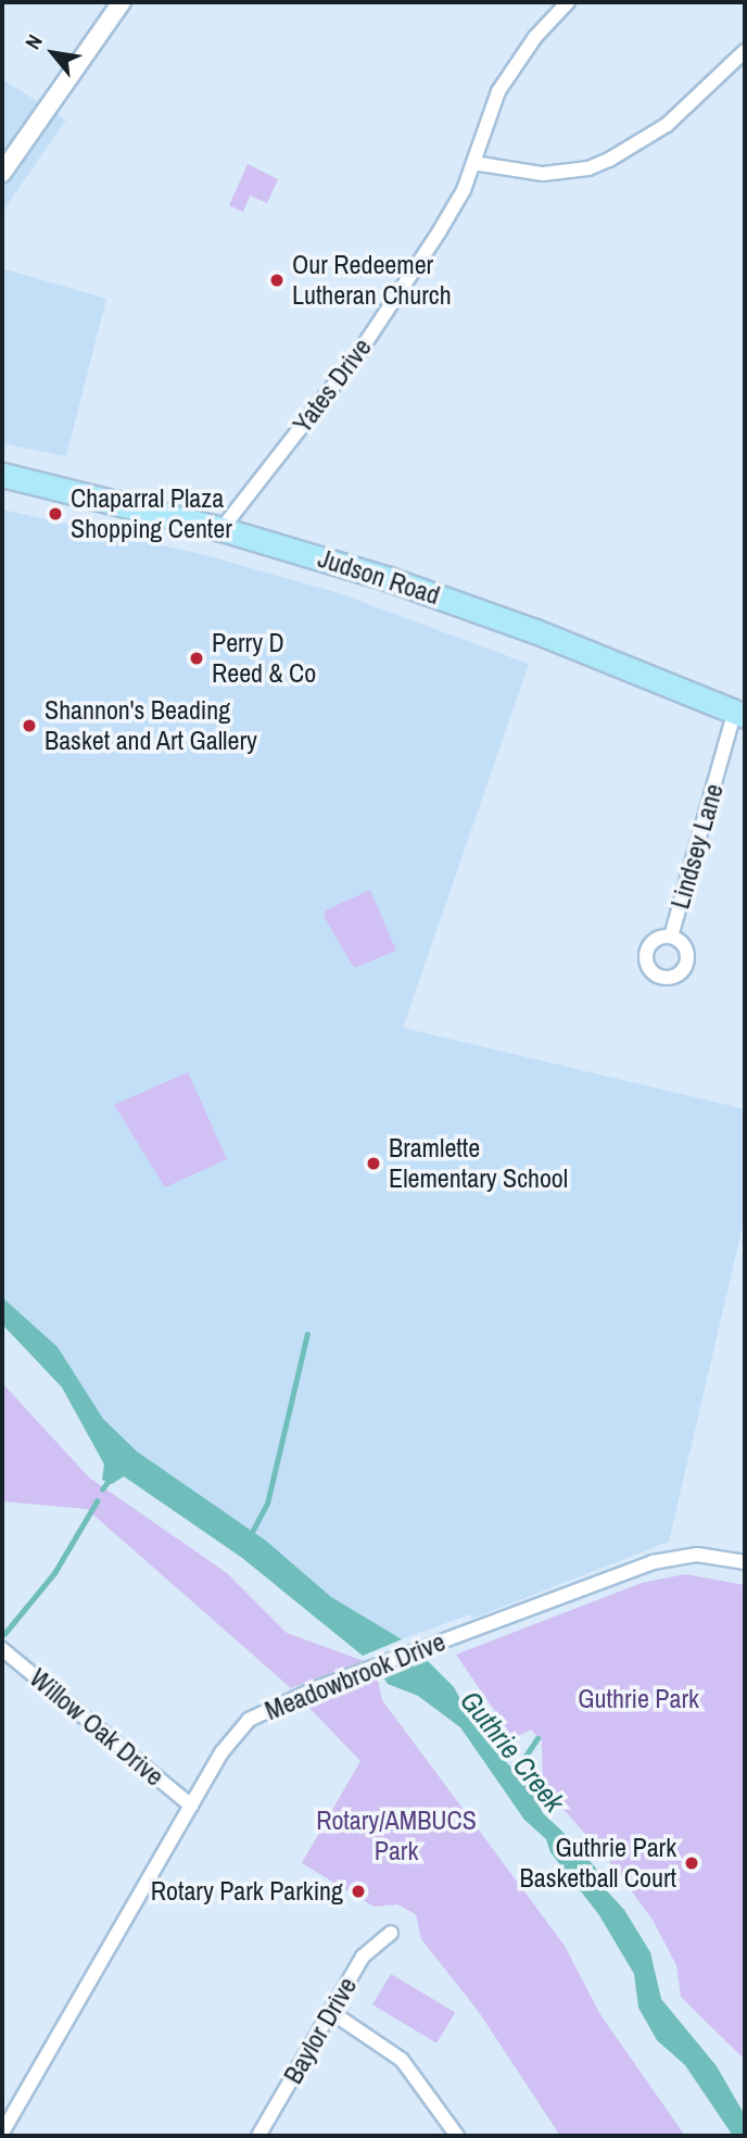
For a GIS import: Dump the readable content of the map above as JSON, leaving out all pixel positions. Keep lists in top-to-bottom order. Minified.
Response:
{"streets":{"main road":["Judson Road"],"street":["Yates Drive","Lindsey Lane","Meadowbrook Drive","Willow Oak Drive","Baylor Drive"]},"crossings":[["Yates Drive","Judson Road"],["Judson Road","Lindsey Lane"],["Meadowbrook Drive","Willow Oak Drive"]],"water":["Guthrie Creek"],"parks":["Guthrie Park","Rotary/AMBUCS Park"],"places":["Our Redeemer Lutheran Church","Chaparral Plaza Shopping Center","Perry D Reed & Co","Shannon's Beading Basket and Art Gallery","Bramlette Elementary School","Guthrie Park Basketball Court","Rotary Park Parking"],"north":"top left"}
